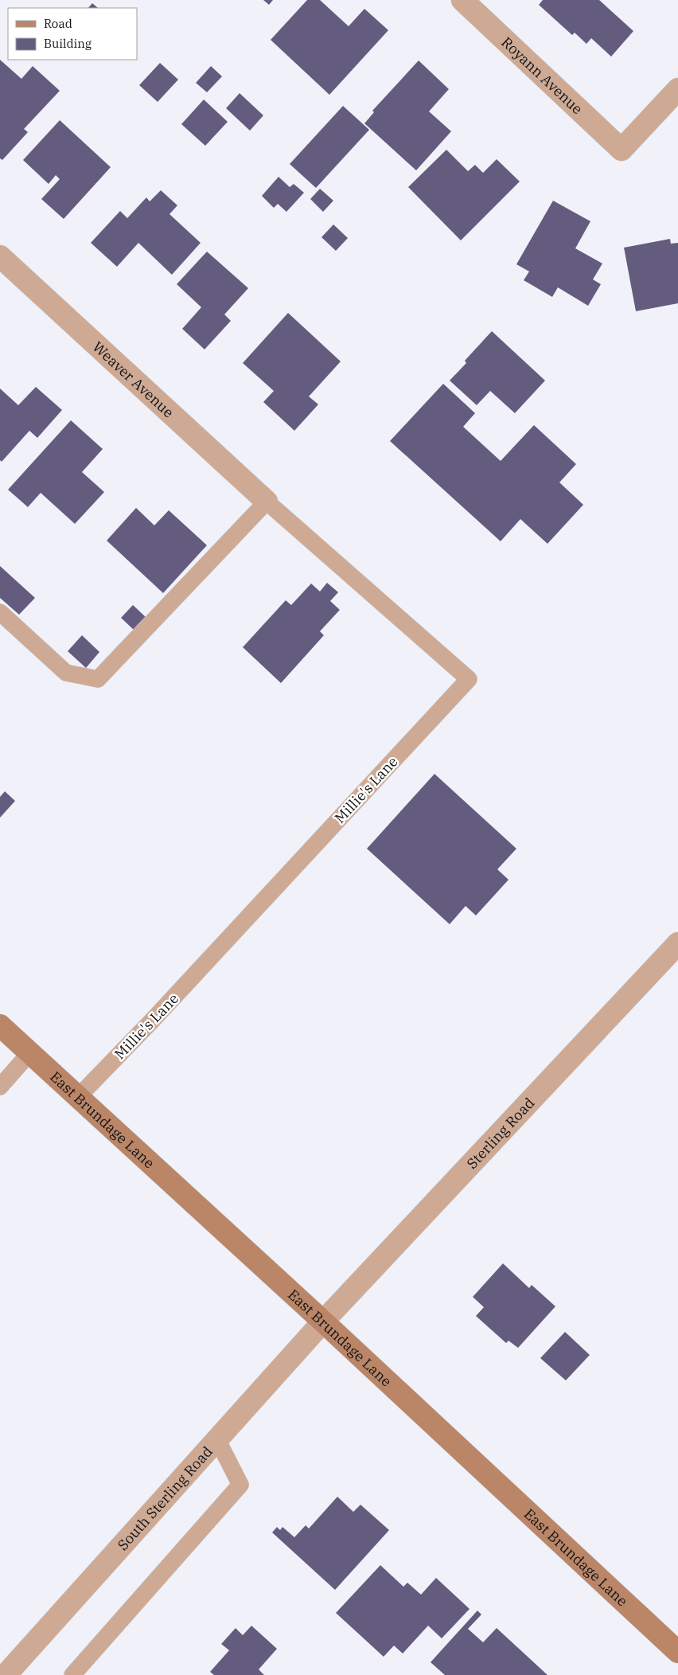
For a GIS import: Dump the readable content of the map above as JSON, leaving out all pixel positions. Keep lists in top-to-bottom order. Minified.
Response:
{"streets":{"main road":["East Brundage Lane"],"street":["Royann Avenue","Weaver Avenue","Sterling Road","South Sterling Road"],"lane":["Millie's Lane"]},"crossings":[["Weaver Avenue","Millie's Lane"],["Millie's Lane","East Brundage Lane"],["East Brundage Lane","Sterling Road"],["East Brundage Lane","South Sterling Road"],["Sterling Road","South Sterling Road"]],"legend":["Road","Building"]}
